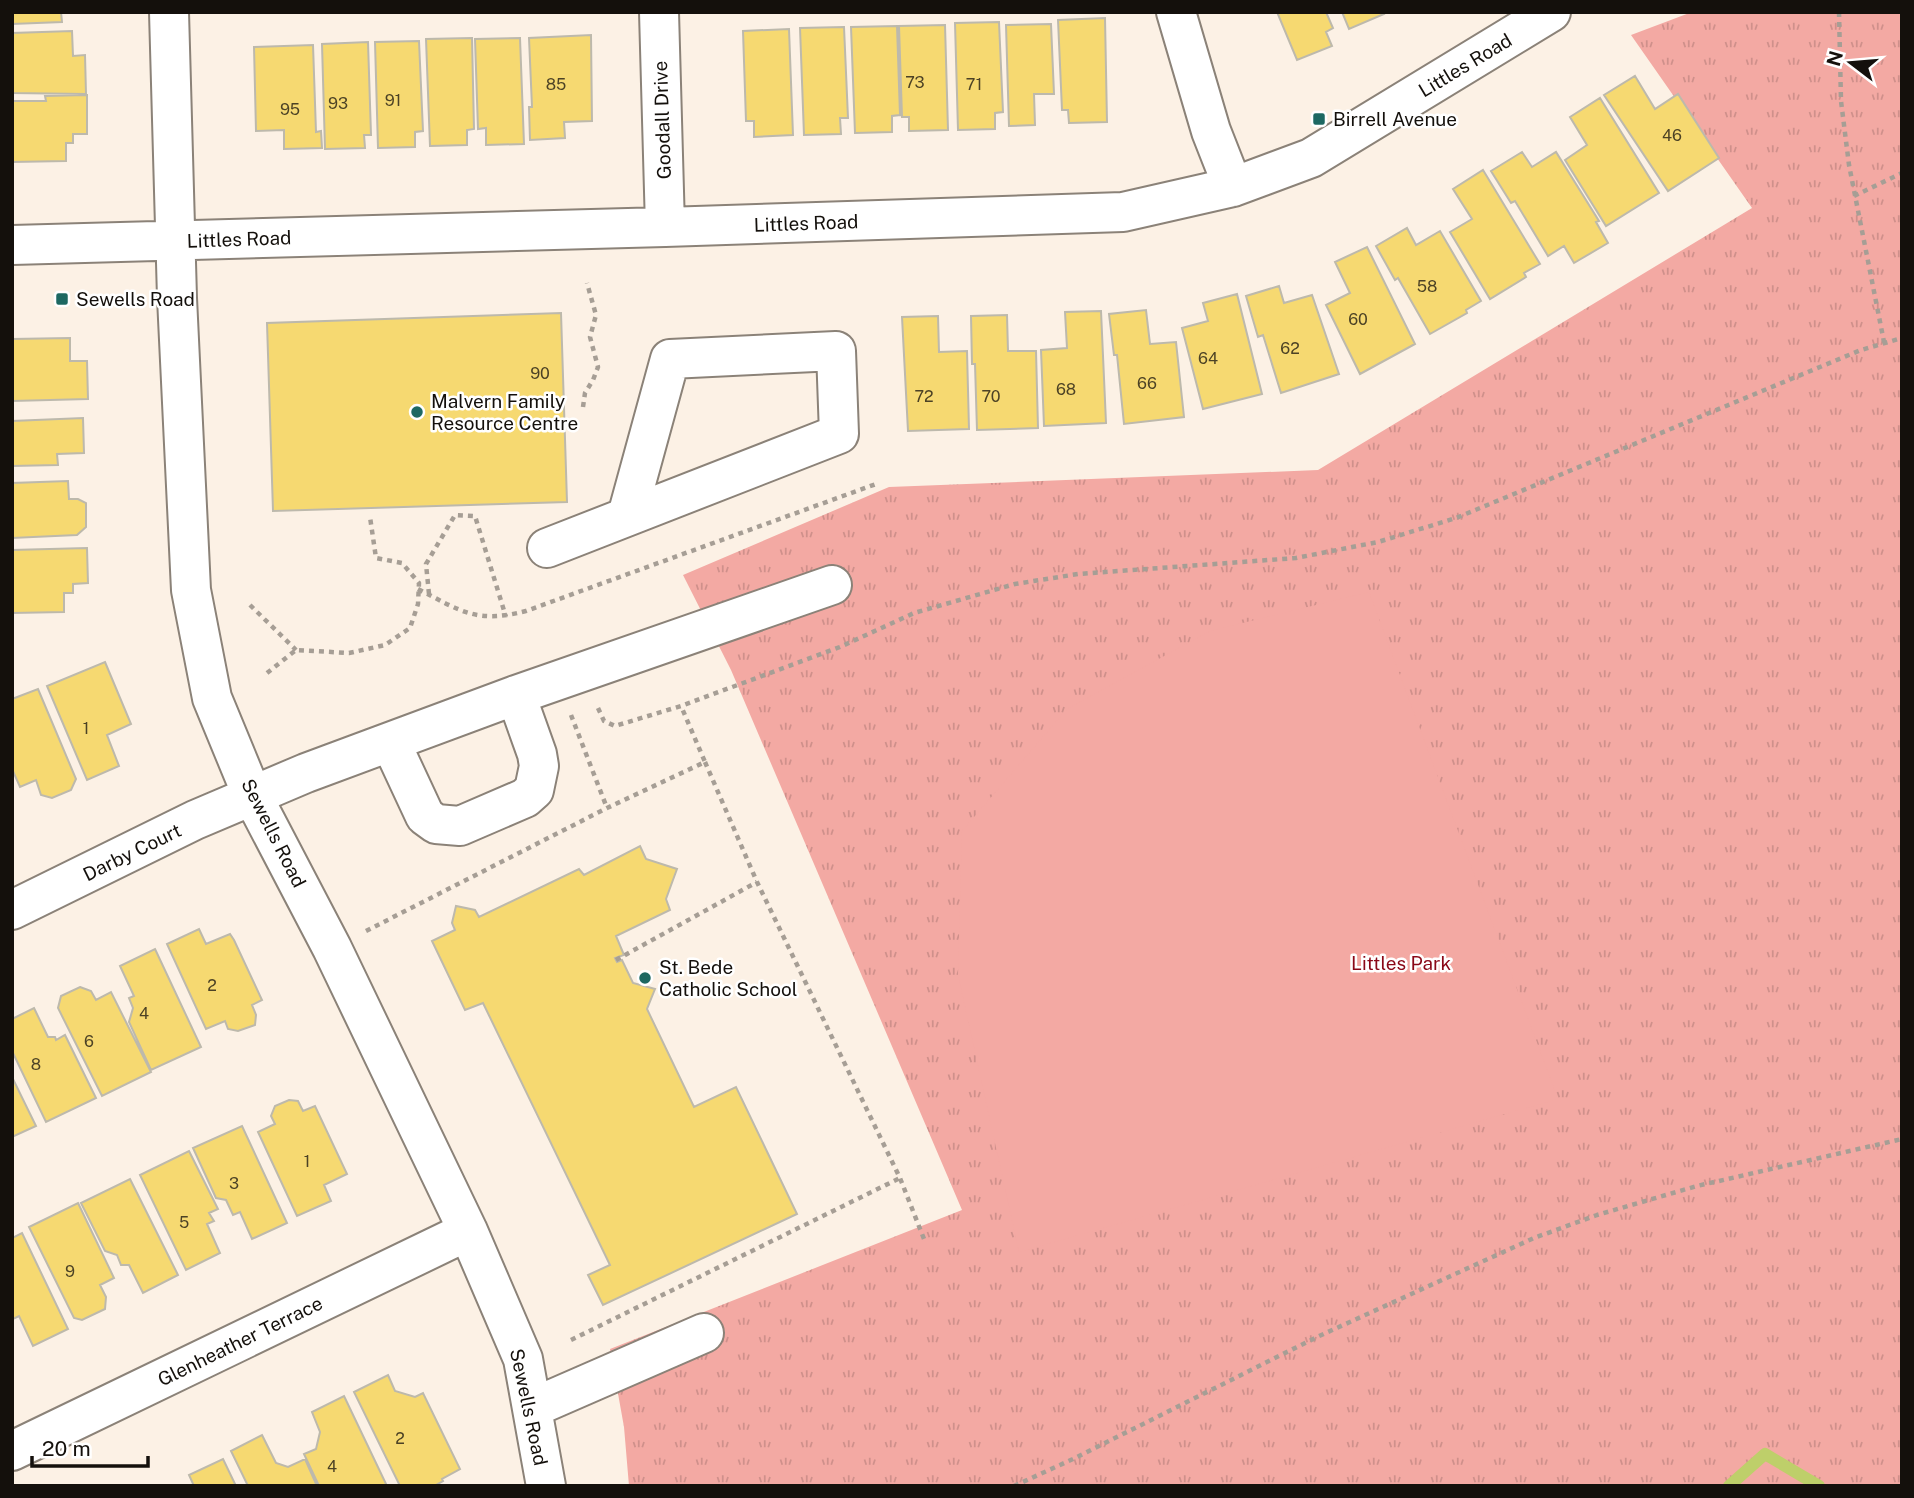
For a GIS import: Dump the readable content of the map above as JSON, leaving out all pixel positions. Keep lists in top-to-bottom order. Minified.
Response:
{"streets":{"street":["Littles Road","Goodall Drive","Sewells Road","Darby Court","Glenheather Terrace"]},"crossings":[["Littles Road","Goodall Drive"],["Littles Road","Sewells Road"],["Sewells Road","Darby Court"],["Sewells Road","Glenheather Terrace"]],"parks":["Littles Park"],"places":{"transit":["Birrell Avenue","Sewells Road"],"other":["Malvern Family Resource Centre","St. Bede Catholic School"]},"house_numbers":["73","85","71","91","93","95","46","58","60","62","64","90","66","68","72","70","1","2","4","6","8","1","3","5","9","2","4"],"scale_bar":"20 m","north":"left"}
